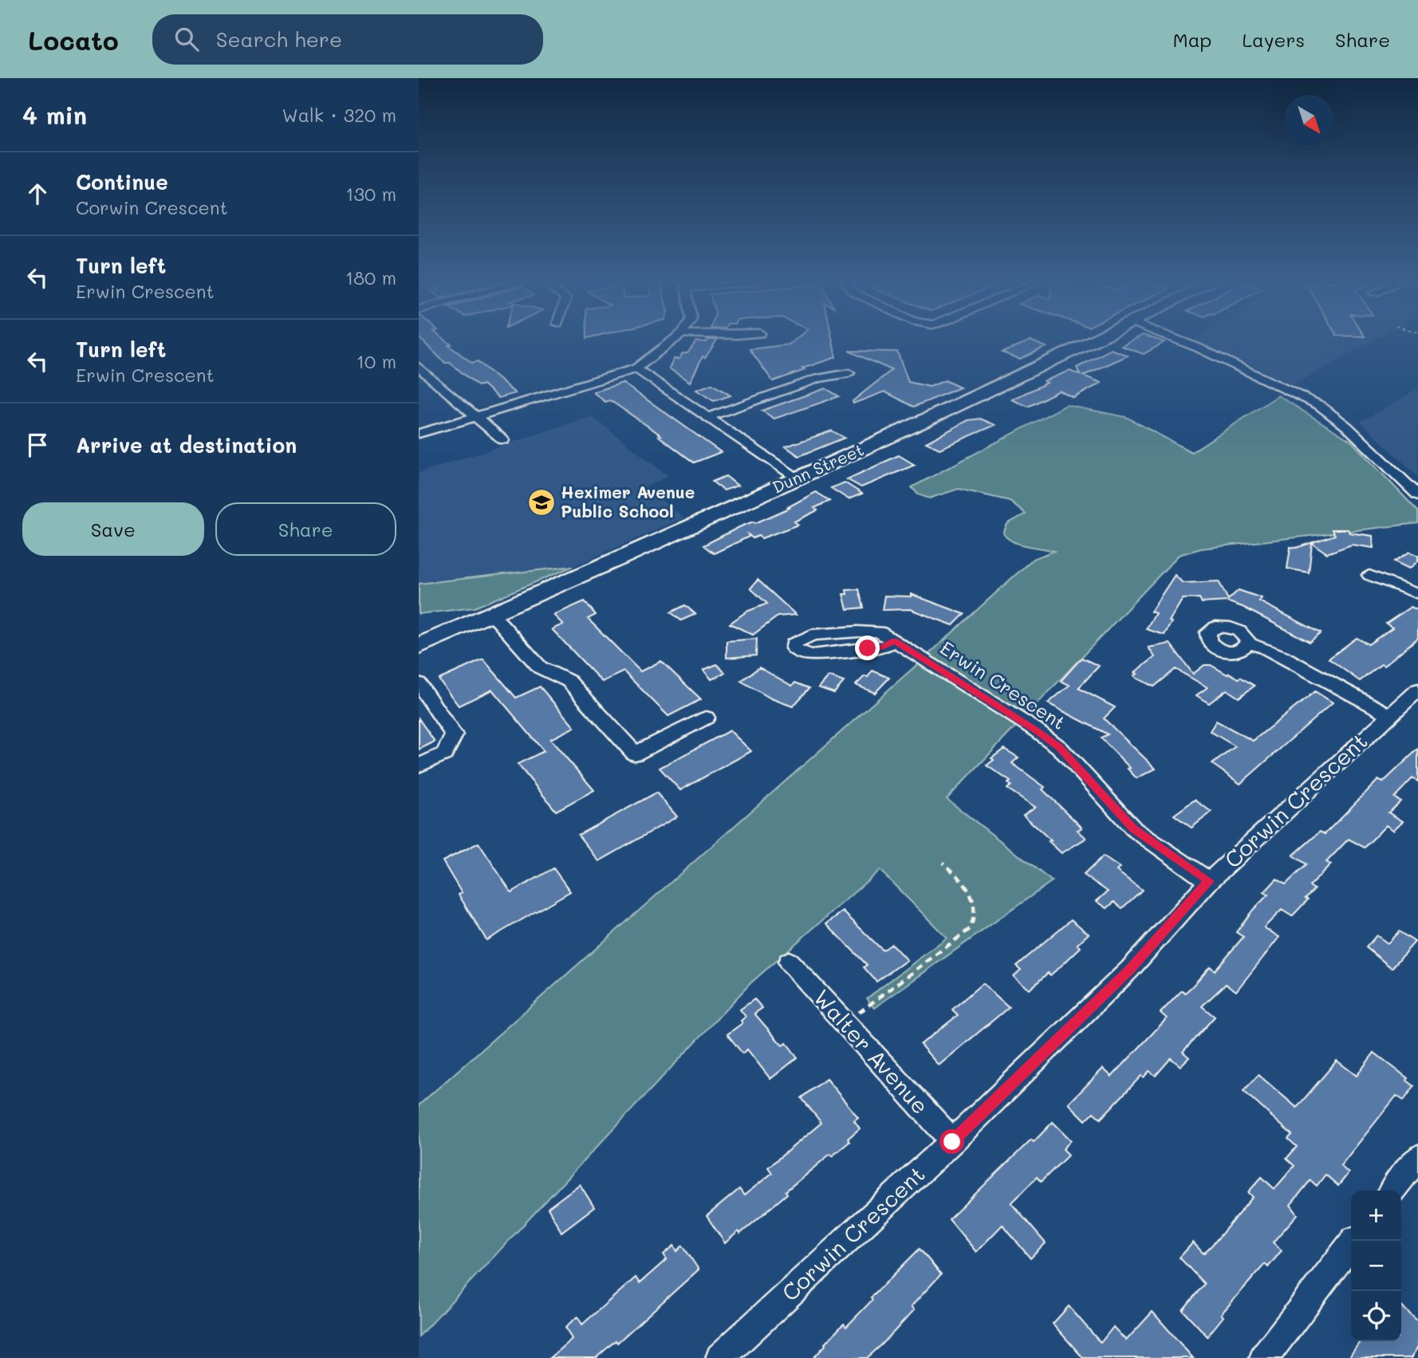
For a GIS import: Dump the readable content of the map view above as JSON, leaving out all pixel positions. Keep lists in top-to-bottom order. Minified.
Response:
{"streets":{"street":["Dunn Street","Erwin Crescent","Corwin Crescent","Walter Avenue"]},"crossings":[["Erwin Crescent","Corwin Crescent"],["Corwin Crescent","Walter Avenue"]],"places":{"school or university":["Heximer Avenue Public School"]},"north":"bottom right","page":{"header":"Locato","search":"Search here","nav":["Map","Layers","Share"],"heading":["4 min","Walk · 320 m"],"list":[["Continue","Corwin Crescent","130 m"],["Turn left","Erwin Crescent","180 m"],["Turn left","Erwin Crescent","10 m"],"Arrive at destination"],"buttons":["Save","Share"],"map_buttons":["+","−"]}}
